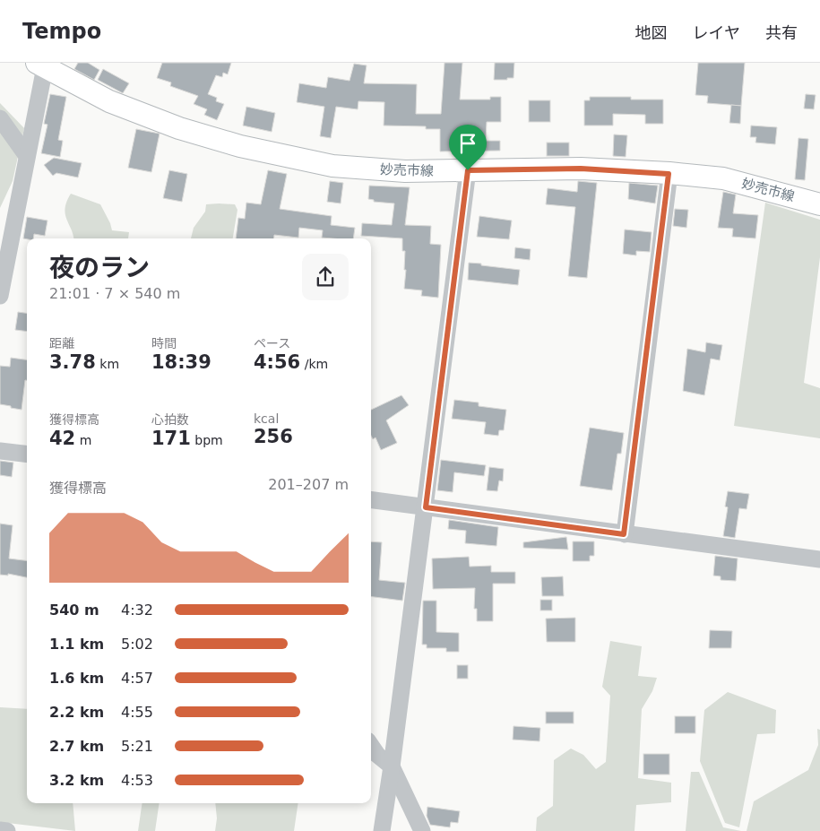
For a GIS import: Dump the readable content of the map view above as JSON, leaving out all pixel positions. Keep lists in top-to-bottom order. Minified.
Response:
{"streets":{"main road":["妙売市線"]},"page":{"header":"Tempo","nav":["地図","レイヤ","共有"],"heading":["夜のラン","21:01 · 7 × 540 m"],"stats":[["距離","3.78 km"],["時間","18:39"],["ペース","4:56 /km"],["獲得標高","42 m"],["心拍数","171 bpm"],["kcal","256"]],"chart":["獲得標高","201–207 m"],"list":[{"name":"540 m","note":"4:32"},{"name":"1.1 km","note":"5:02"},{"name":"1.6 km","note":"4:57"},{"name":"2.2 km","note":"4:55"},{"name":"2.7 km","note":"5:21"},{"name":"3.2 km","note":"4:53"}]}}
